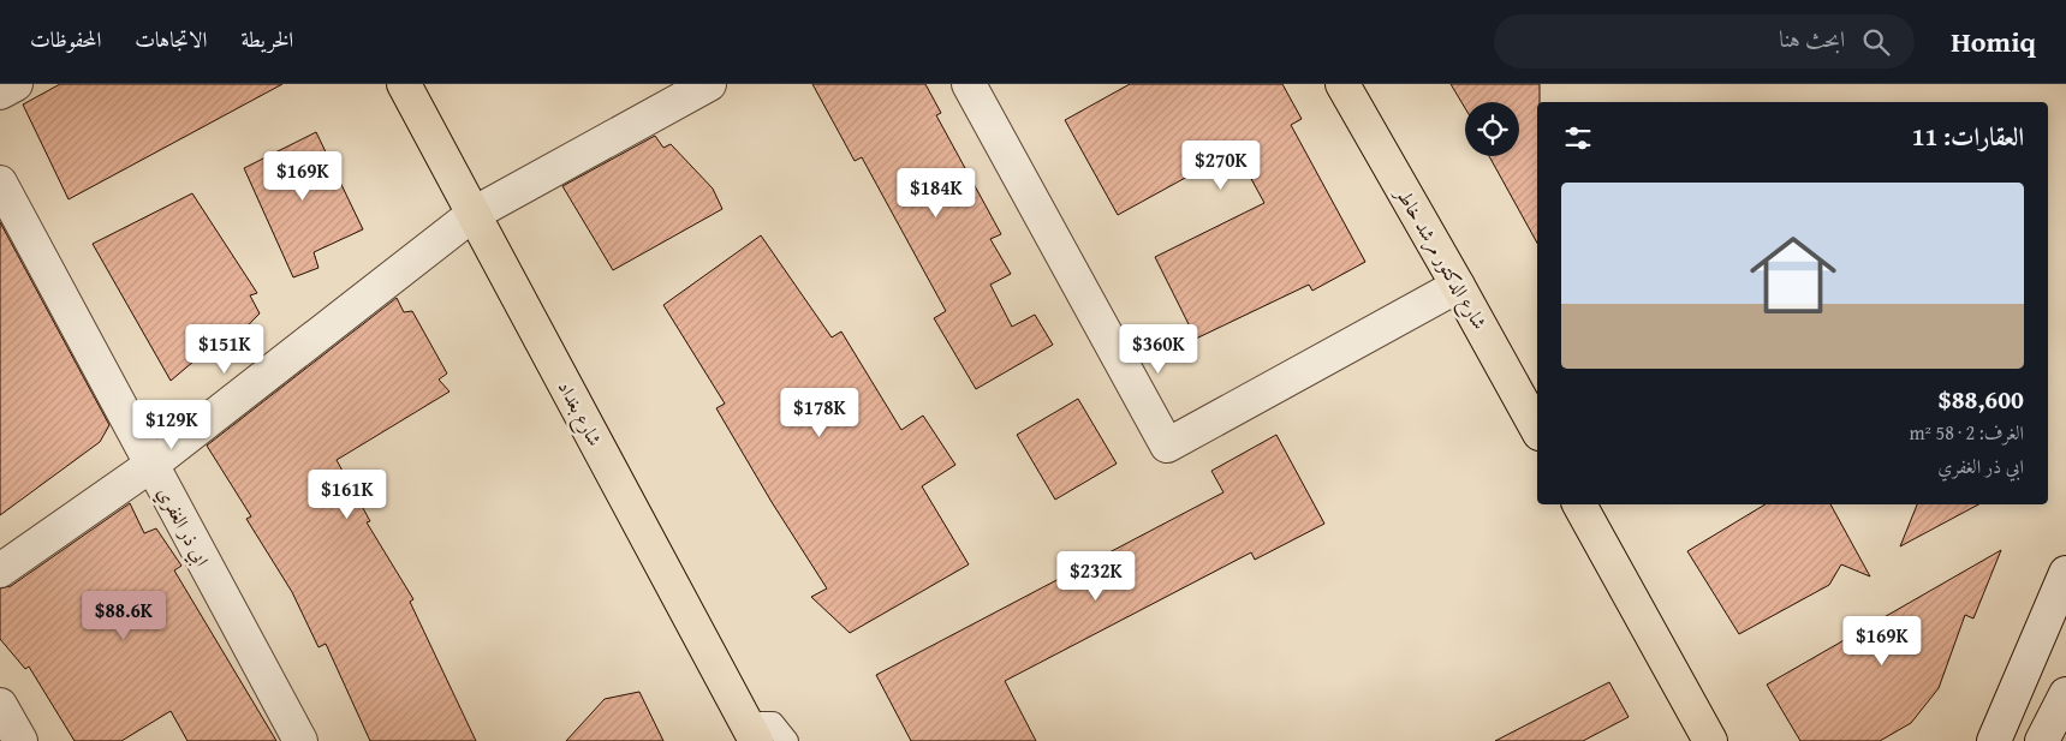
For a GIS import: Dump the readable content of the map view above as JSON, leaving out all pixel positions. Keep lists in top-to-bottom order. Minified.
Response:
{"streets":{"main road":["شارع الدكتور مرشد خاطر","شارع بغداد"],"street":["ابي ذر الغفري"]},"page":{"header":"Homiq","search":"ابحث هنا","nav":["الخريطة","الاتجاهات","المحفوظات"],"heading":"العقارات: 11","price":["$270K","$169K","$184K","$151K","$360K","$178K","$129K","$161K","$232K","$88.6K","$169K"],"list":[{"name":"$88,600","note":"الغرف: 2 · 58 m² · ابي ذر الغفري"}]}}
